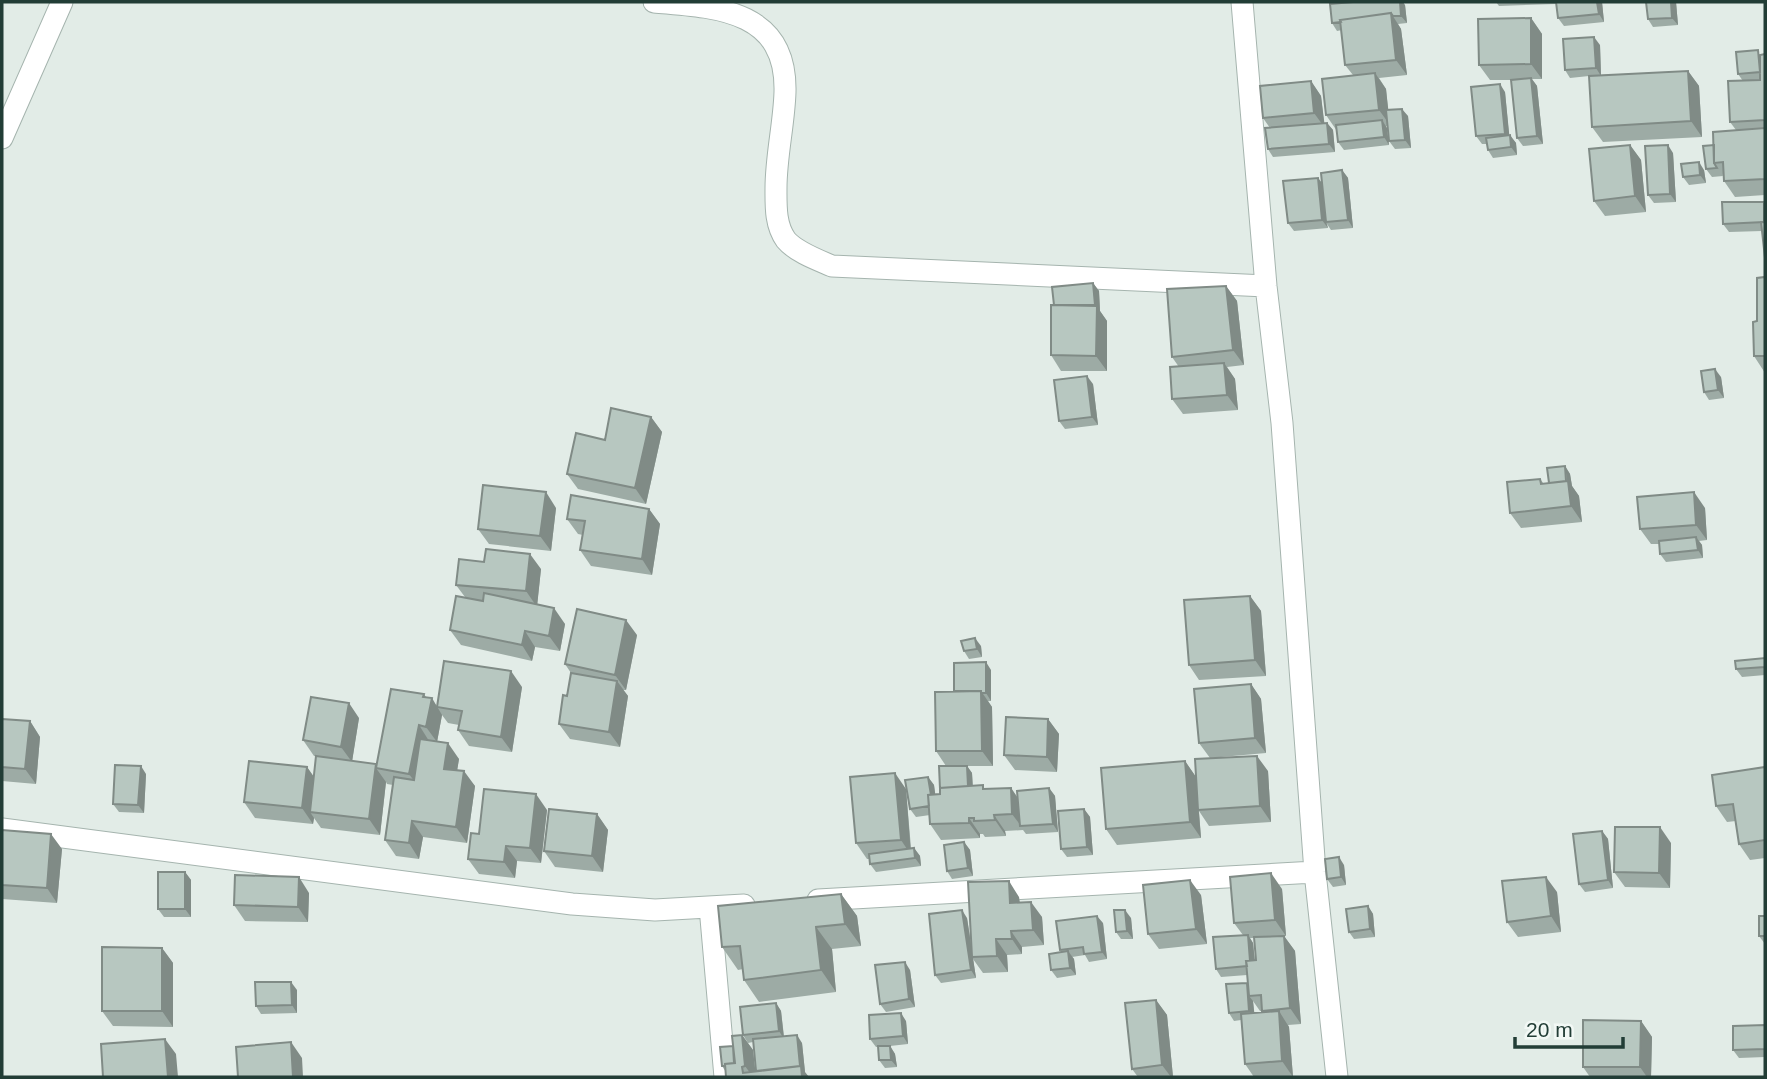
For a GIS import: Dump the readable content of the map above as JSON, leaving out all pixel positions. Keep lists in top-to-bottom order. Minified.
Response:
{"scale_bar":"20 m"}
